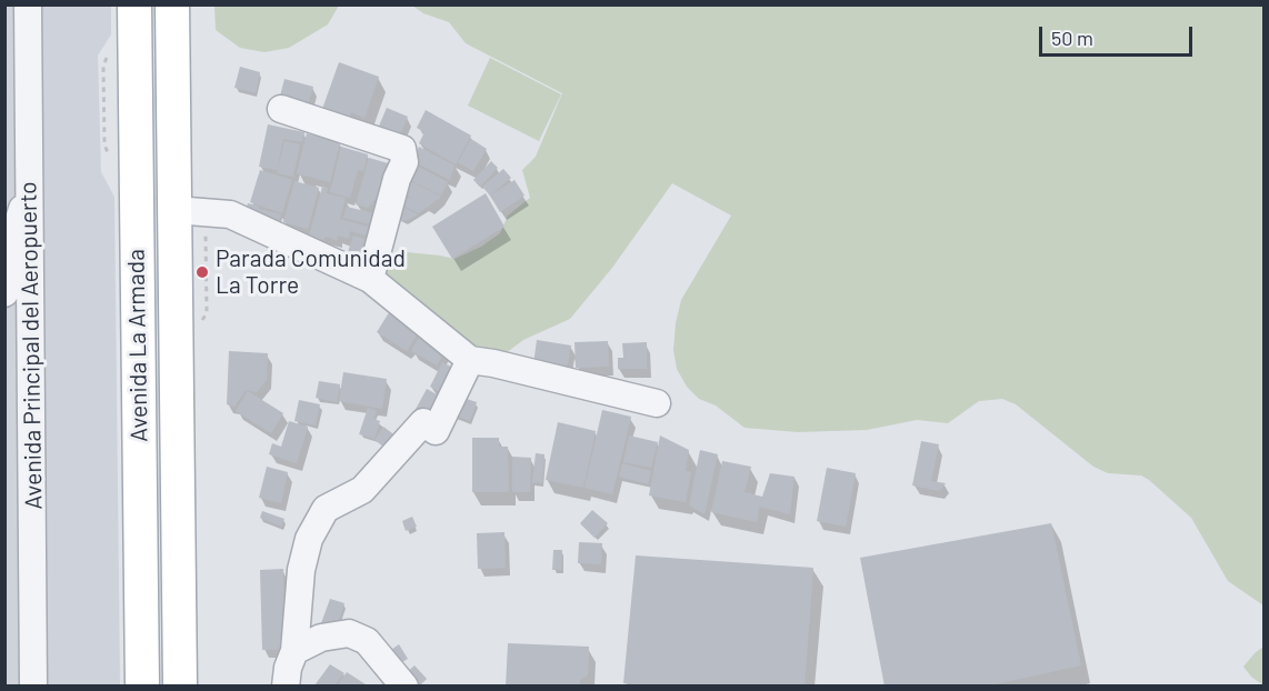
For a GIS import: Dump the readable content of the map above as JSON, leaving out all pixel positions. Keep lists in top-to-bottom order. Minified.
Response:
{"streets":{"main road":["Avenida La Armada"],"street":["Avenida Principal del Aeropuerto"]},"places":["Parada Comunidad La Torre"],"scale_bar":"50 m"}
